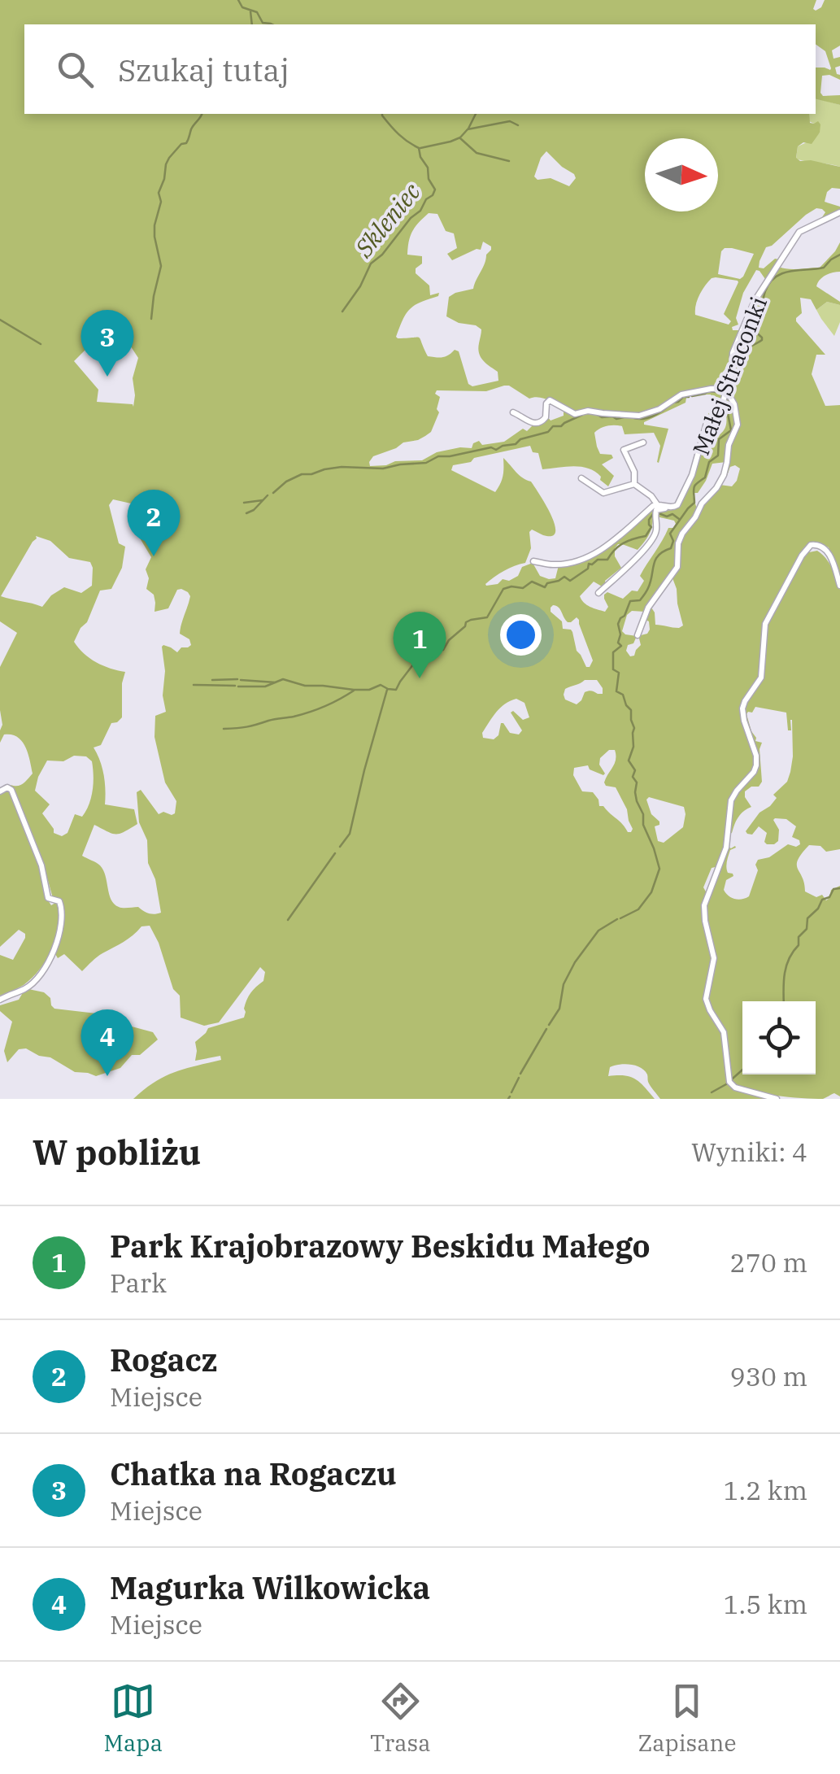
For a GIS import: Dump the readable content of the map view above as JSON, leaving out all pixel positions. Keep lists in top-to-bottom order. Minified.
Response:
{"streets":{"street":["Małej Straconki"]},"water":["Skleniec"],"north":"right","page":{"search":"Szukaj tutaj","pins":["3","2","1","4"],"heading":["W pobliżu","Wyniki: 4"],"list":[{"mark":"1","name":"Park Krajobrazowy Beskidu Małego","note":"Park","value":"270 m"},{"mark":"2","name":"Rogacz","note":"Miejsce","value":"930 m"},{"mark":"3","name":"Chatka na Rogaczu","note":"Miejsce","value":"1.2 km"},{"mark":"4","name":"Magurka Wilkowicka","note":"Miejsce","value":"1.5 km"}],"nav":["Mapa","Trasa","Zapisane"]}}
